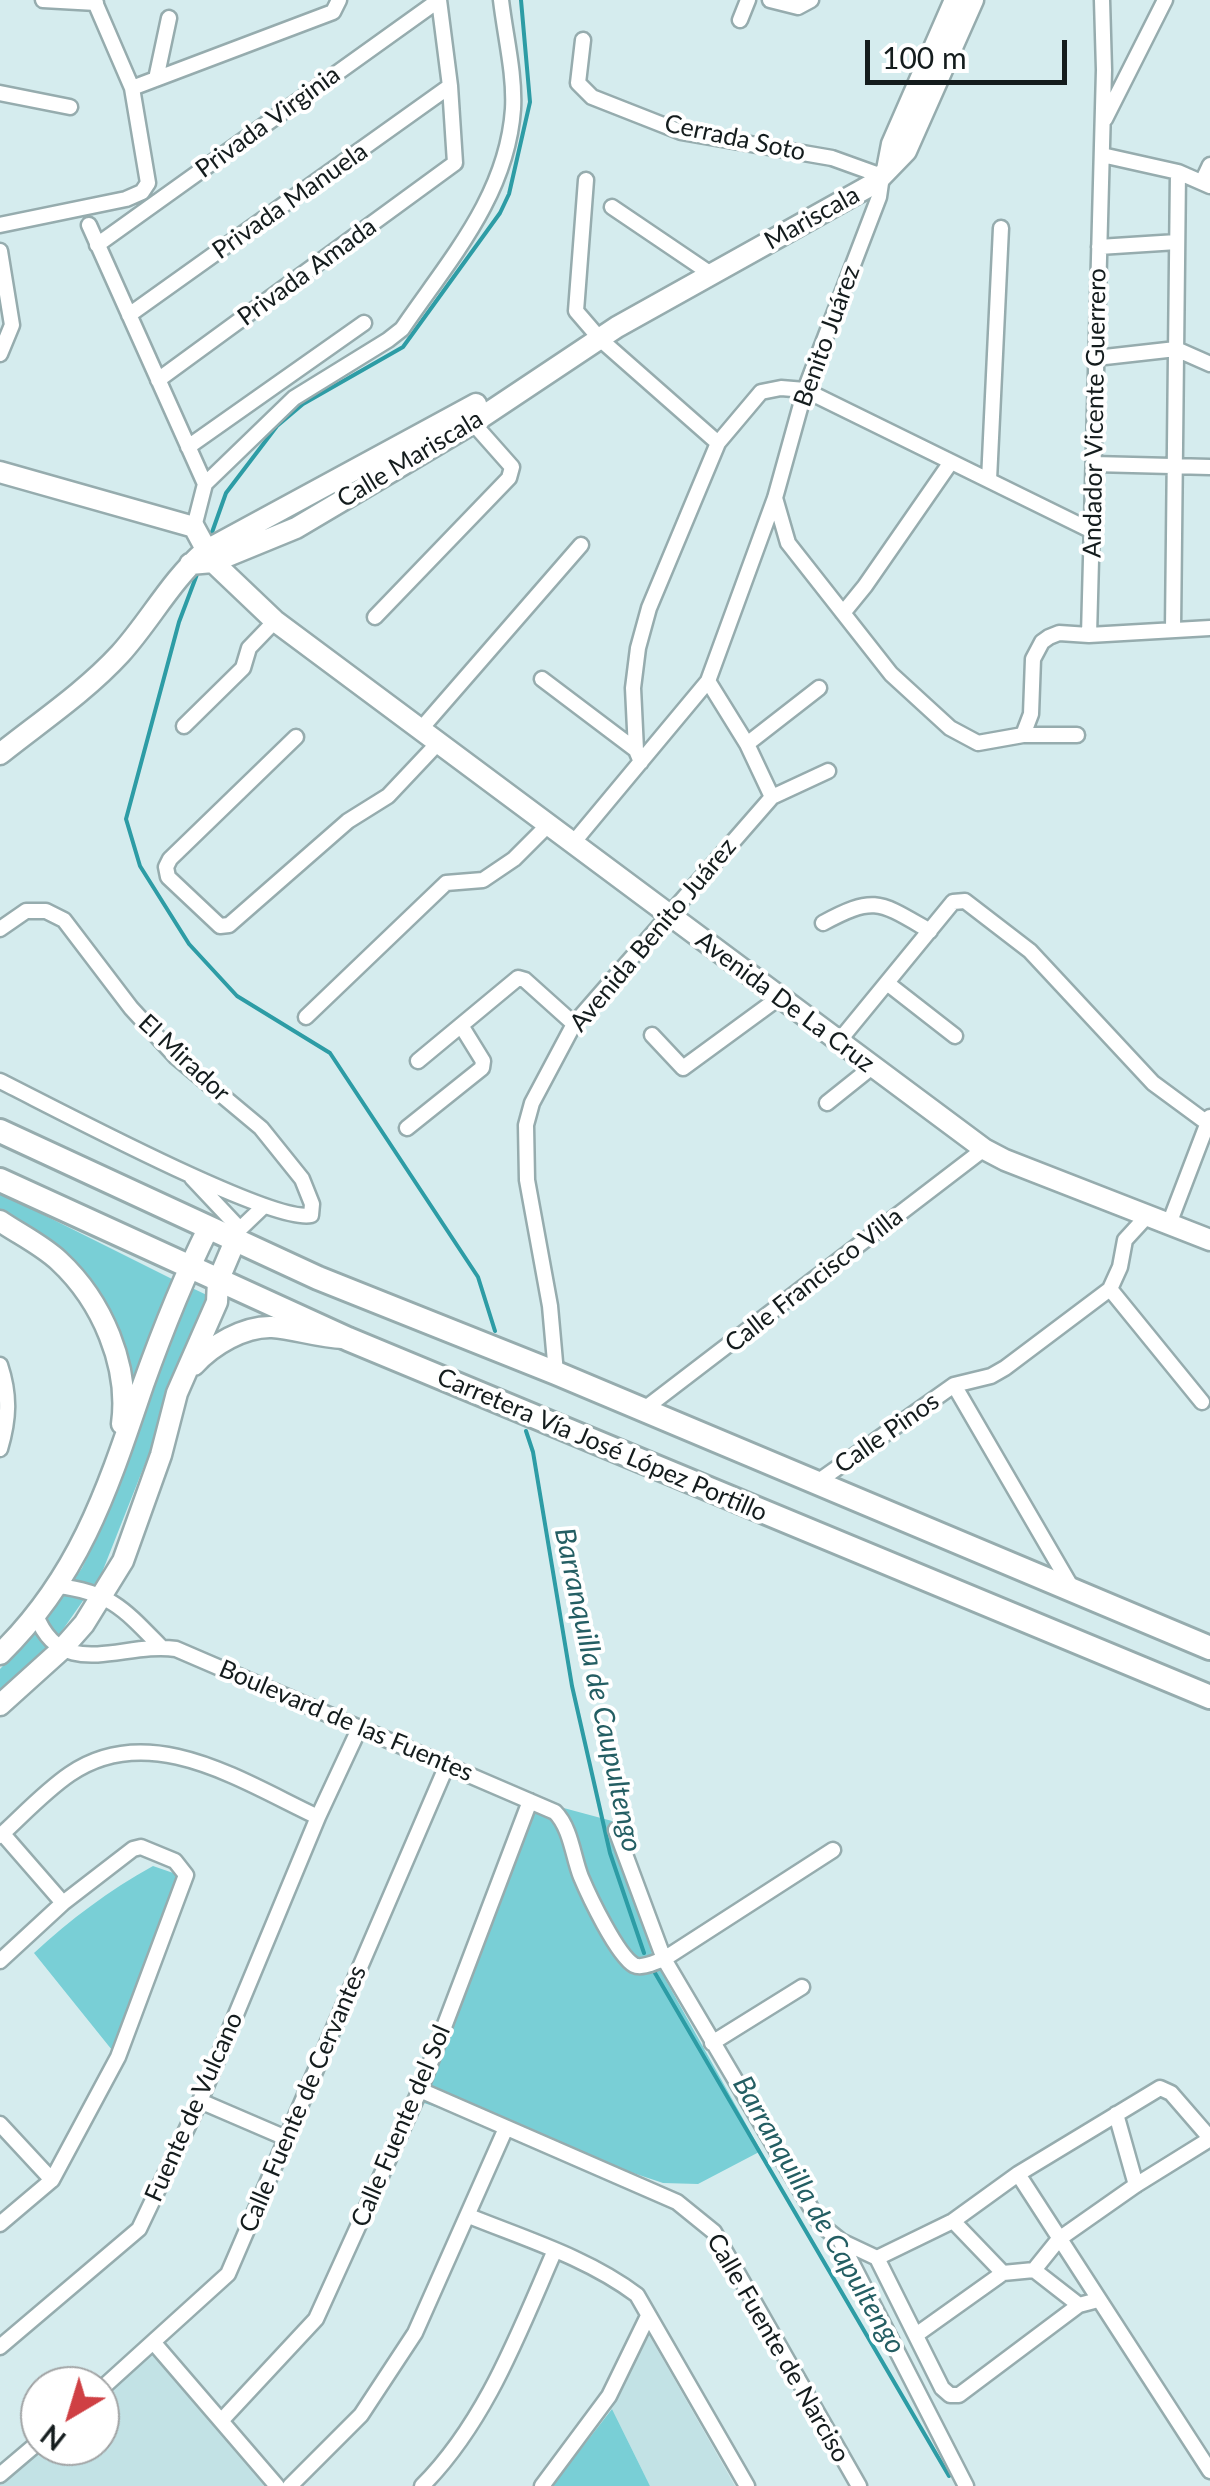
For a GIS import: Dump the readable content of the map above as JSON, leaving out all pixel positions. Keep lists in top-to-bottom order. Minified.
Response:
{"streets":{"main road":["Carretera Vía José López Portillo"],"street":["Privada Virginia","Cerrada Soto","Privada Manuela","Mariscala","Privada Amada","Benito Juárez","Andador Vicente Guerrero","Calle Mariscala","Avenida Benito Juárez","Avenida De La Cruz","El Mirador","Calle Francisco Villa","Calle Pinos","Boulevard de las Fuentes","Calle Fuente de Cervantes","Fuente de Vulcano","Calle Fuente del Sol","Calle Fuente de Narciso"]},"crossings":[["Privada Virginia","Privada Manuela"],["Privada Virginia","Privada Amada"],["Cerrada Soto","Mariscala"],["Cerrada Soto","Benito Juárez"],["Mariscala","Benito Juárez"],["Mariscala","Calle Mariscala"],["Calle Mariscala","Avenida De La Cruz"],["Avenida Benito Juárez","Avenida De La Cruz"],["Avenida Benito Juárez","Carretera Vía José López Portillo"],["Avenida De La Cruz","Calle Francisco Villa"],["Calle Francisco Villa","Carretera Vía José López Portillo"],["Calle Pinos","Carretera Vía José López Portillo"],["Boulevard de las Fuentes","Calle Fuente de Cervantes"],["Boulevard de las Fuentes","Fuente de Vulcano"],["Boulevard de las Fuentes","Calle Fuente del Sol"],["Calle Fuente del Sol","Calle Fuente de Narciso"]],"water":["Barranquilla de Caupultengo","Barranquilla de Capultengo"],"scale_bar":"100 m","north":"bottom left"}
